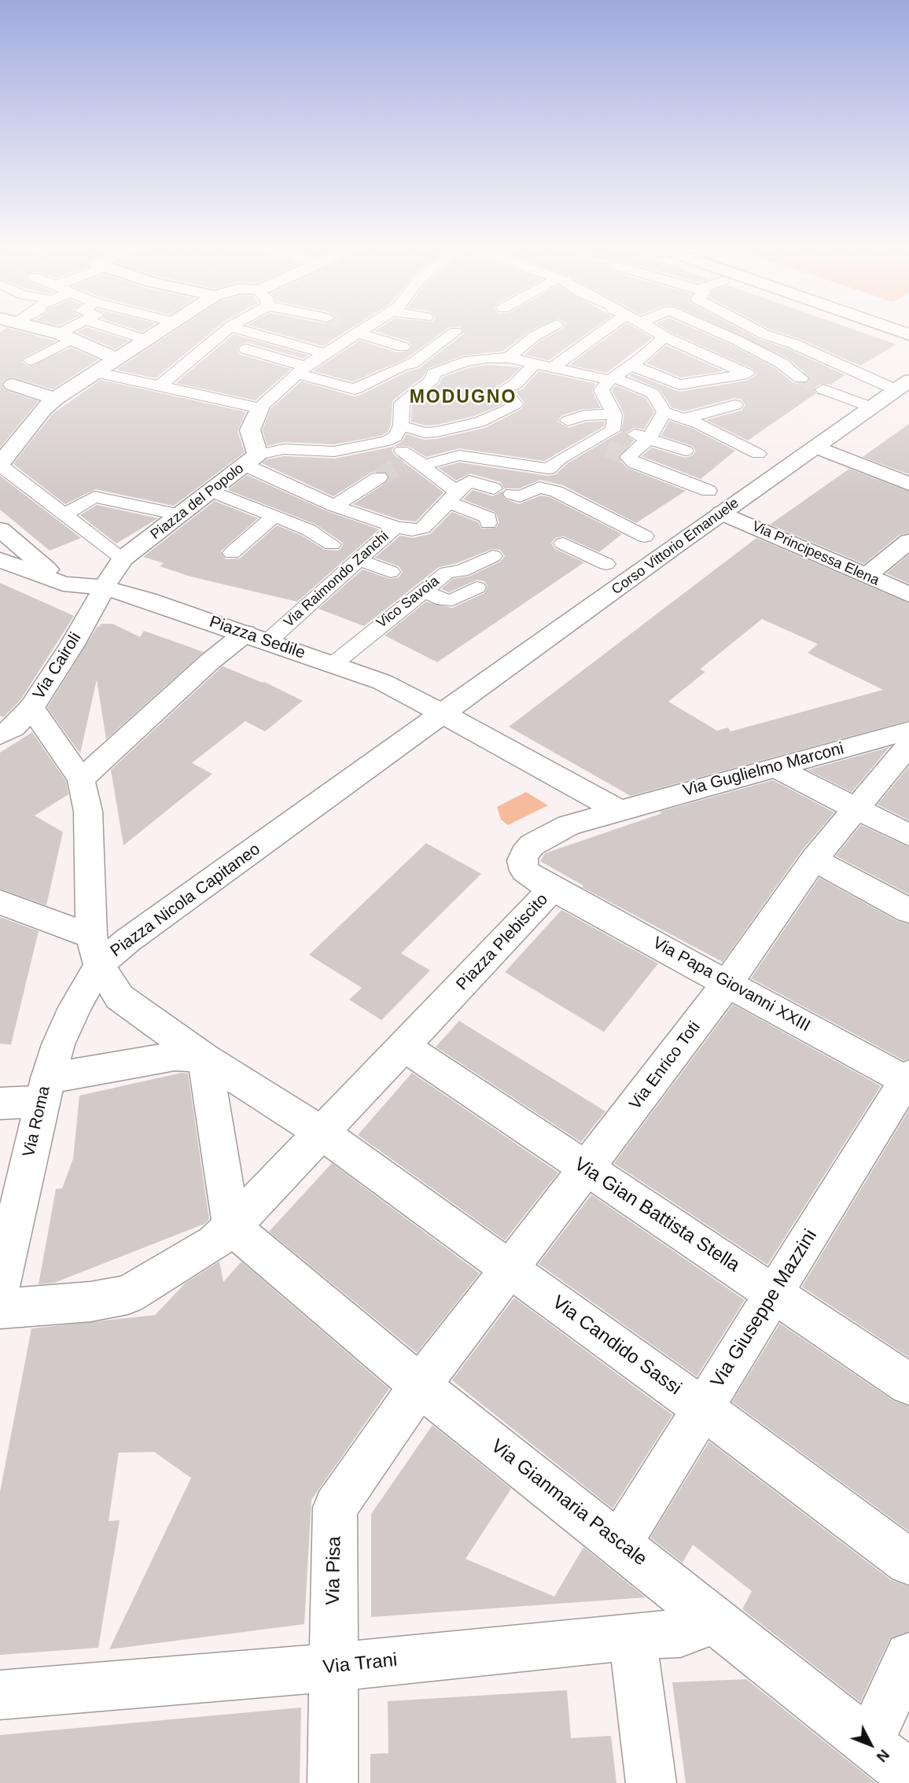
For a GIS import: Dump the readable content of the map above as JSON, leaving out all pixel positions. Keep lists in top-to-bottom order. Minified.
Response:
{"streets":{"street":["Piazza del Popolo","Corso Vittorio Emanuele","Via Principessa Elena","Via Raimondo Zanchi","Vico Savoia","Piazza Sedile","Via Cairoli","Via Guglielmo Marconi","Piazza Nicola Capitaneo","Piazza Plebiscito","Via Papa Giovanni XXIII","Via Enrico Toti","Via Roma","Via Gian Battista Stella","Via Giuseppe Mazzini","Via Candido Sassi","Via Gianmaria Pascale","Via Pisa","Via Trani"]},"crossings":[["Piazza del Popolo","Via Cairoli"],["Corso Vittorio Emanuele","Via Principessa Elena"],["Corso Vittorio Emanuele","Piazza Sedile"],["Corso Vittorio Emanuele","Piazza Nicola Capitaneo"],["Via Raimondo Zanchi","Piazza Sedile"],["Vico Savoia","Piazza Sedile"],["Piazza Sedile","Via Cairoli"],["Piazza Sedile","Piazza Nicola Capitaneo"],["Via Guglielmo Marconi","Piazza Plebiscito"],["Piazza Nicola Capitaneo","Via Roma"],["Piazza Plebiscito","Via Papa Giovanni XXIII"],["Piazza Plebiscito","Via Gian Battista Stella"],["Piazza Plebiscito","Via Candido Sassi"],["Piazza Plebiscito","Via Gianmaria Pascale"],["Via Papa Giovanni XXIII","Via Enrico Toti"],["Via Papa Giovanni XXIII","Via Giuseppe Mazzini"],["Via Enrico Toti","Via Gian Battista Stella"],["Via Enrico Toti","Via Candido Sassi"],["Via Enrico Toti","Via Gianmaria Pascale"],["Via Enrico Toti","Via Pisa"],["Via Gian Battista Stella","Via Giuseppe Mazzini"],["Via Giuseppe Mazzini","Via Candido Sassi"],["Via Giuseppe Mazzini","Via Gianmaria Pascale"],["Via Gianmaria Pascale","Via Pisa"],["Via Gianmaria Pascale","Via Trani"],["Via Pisa","Via Trani"]],"districts":["MODUGNO"],"north":"bottom right"}
